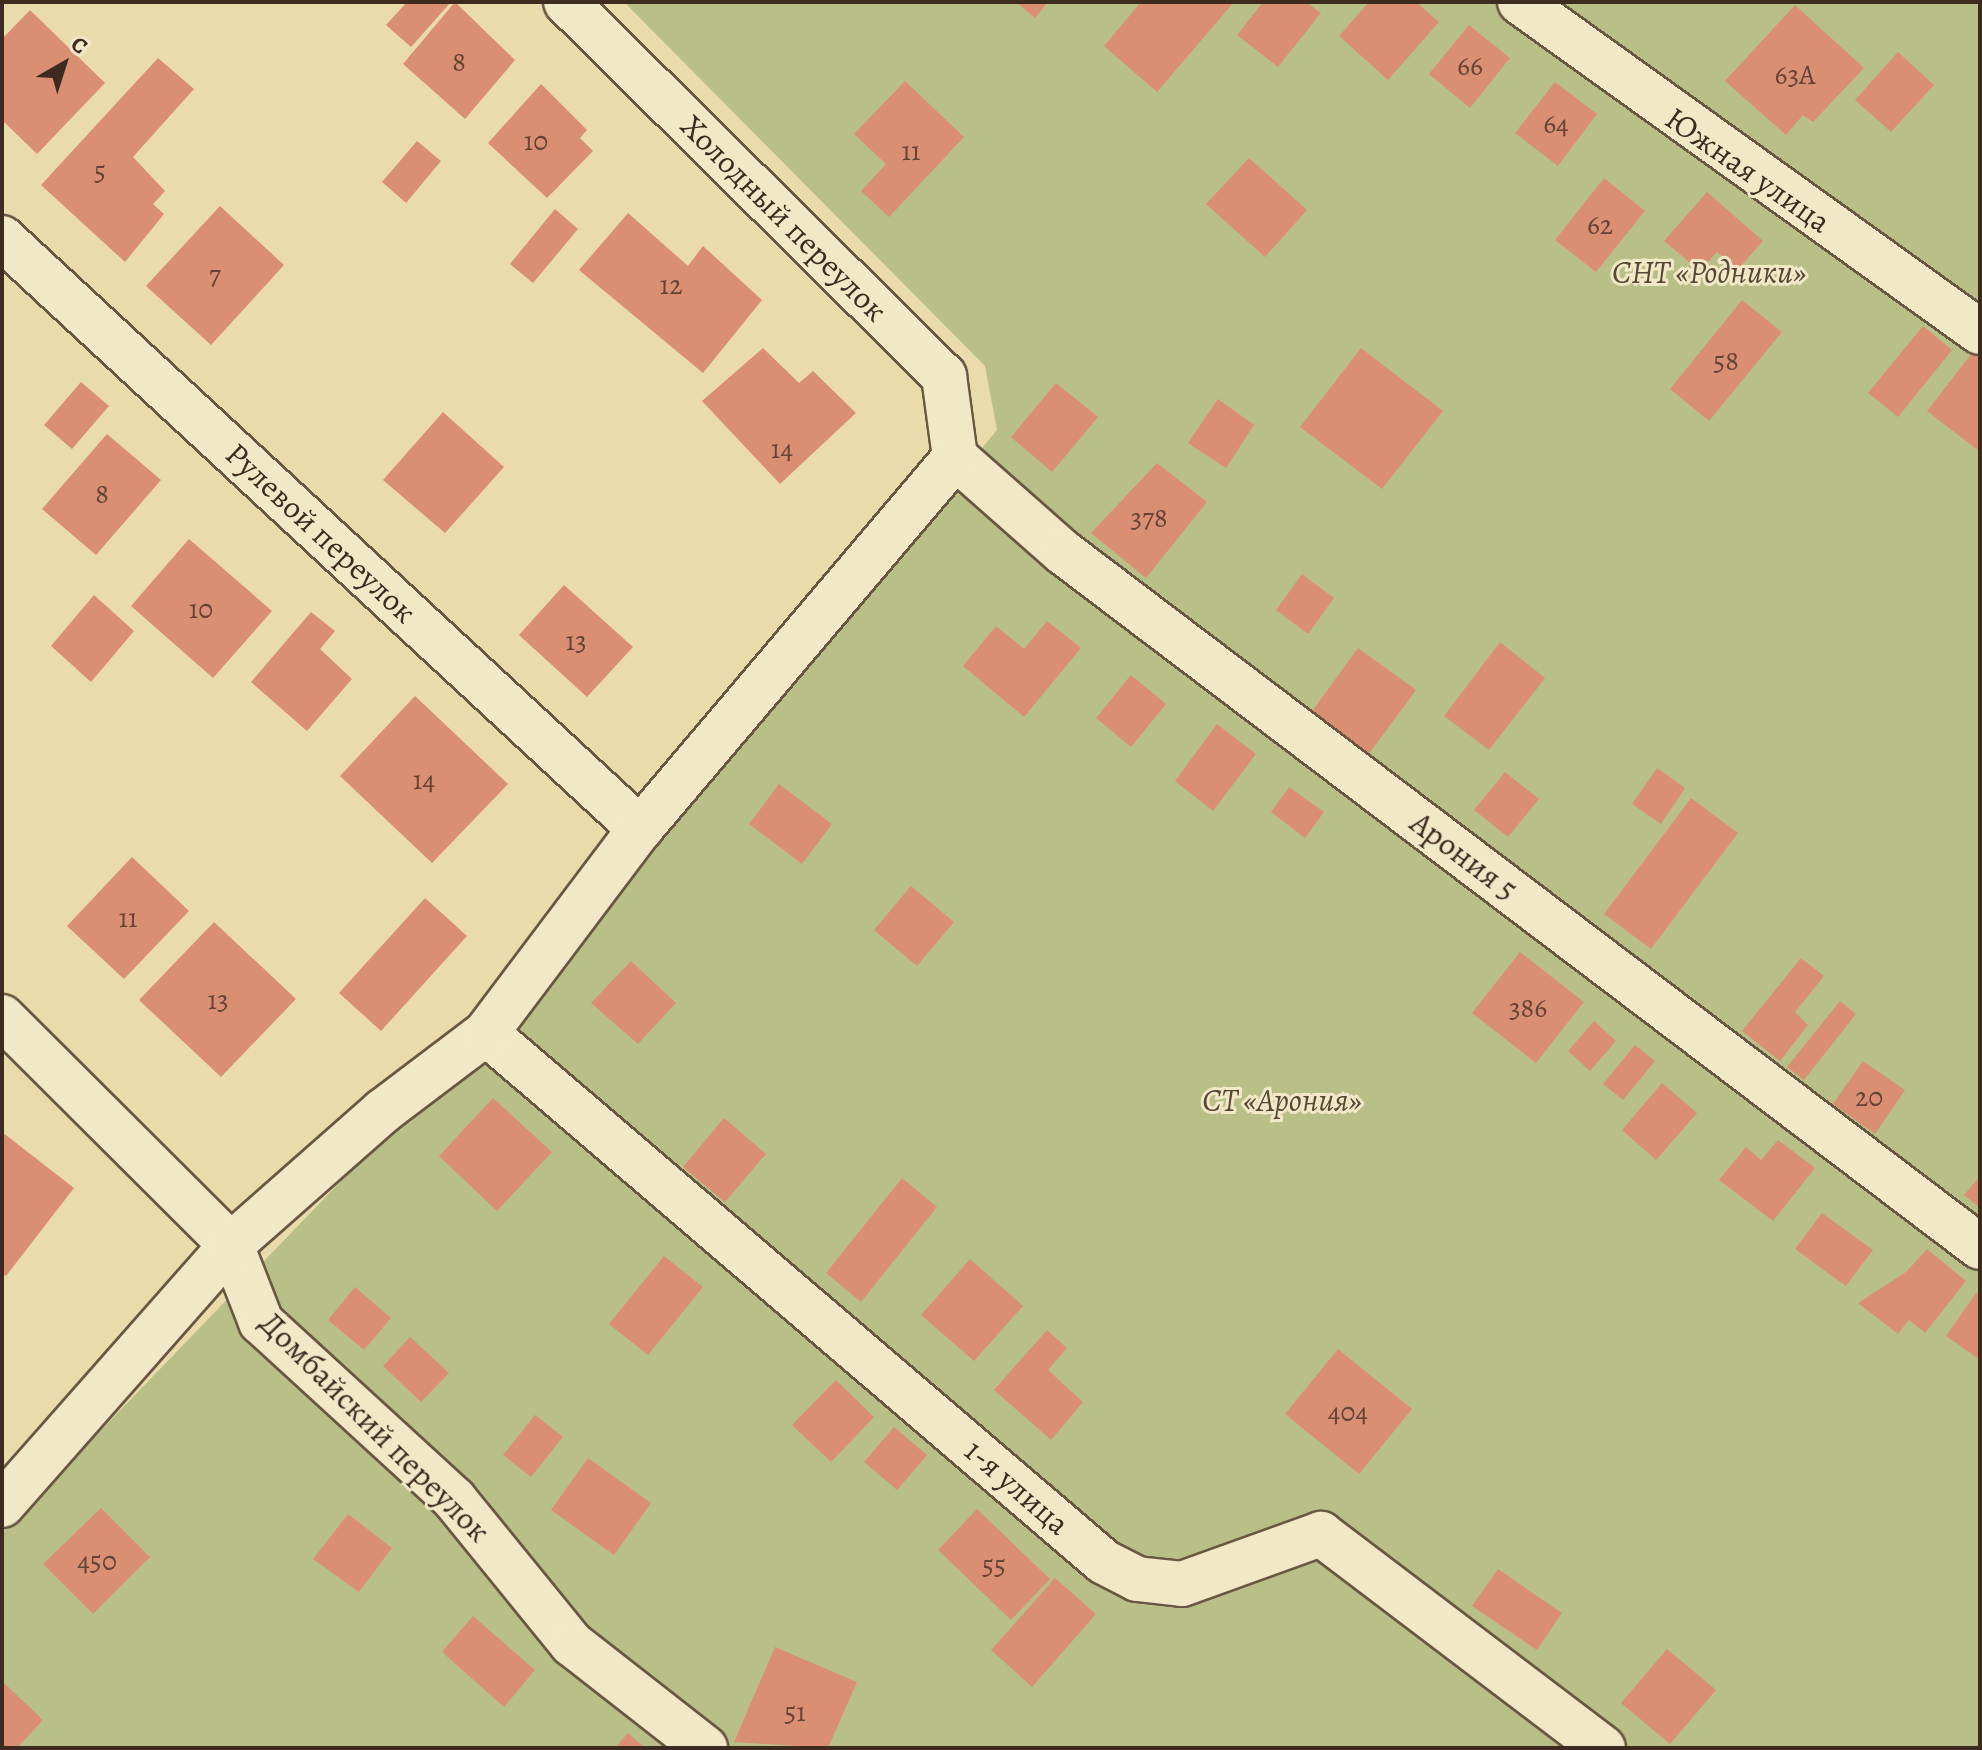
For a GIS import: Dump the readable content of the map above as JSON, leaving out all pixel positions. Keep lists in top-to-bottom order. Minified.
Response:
{"streets":{"street":["Южная улица","Холодный переулок","Рулевой переулок","Арония 5","Домбайский переулок","1-я улица"]},"crossings":[["Холодный переулок","Арония 5"]],"parks":["СНТ «Родники»","СТ «Арония»"],"house_numbers":["8","66","63А","64","10","11","5","62","7","12","58","14","8","378","10","13","14","11","13","386","20","404","450","55","51"],"north":"top right"}
